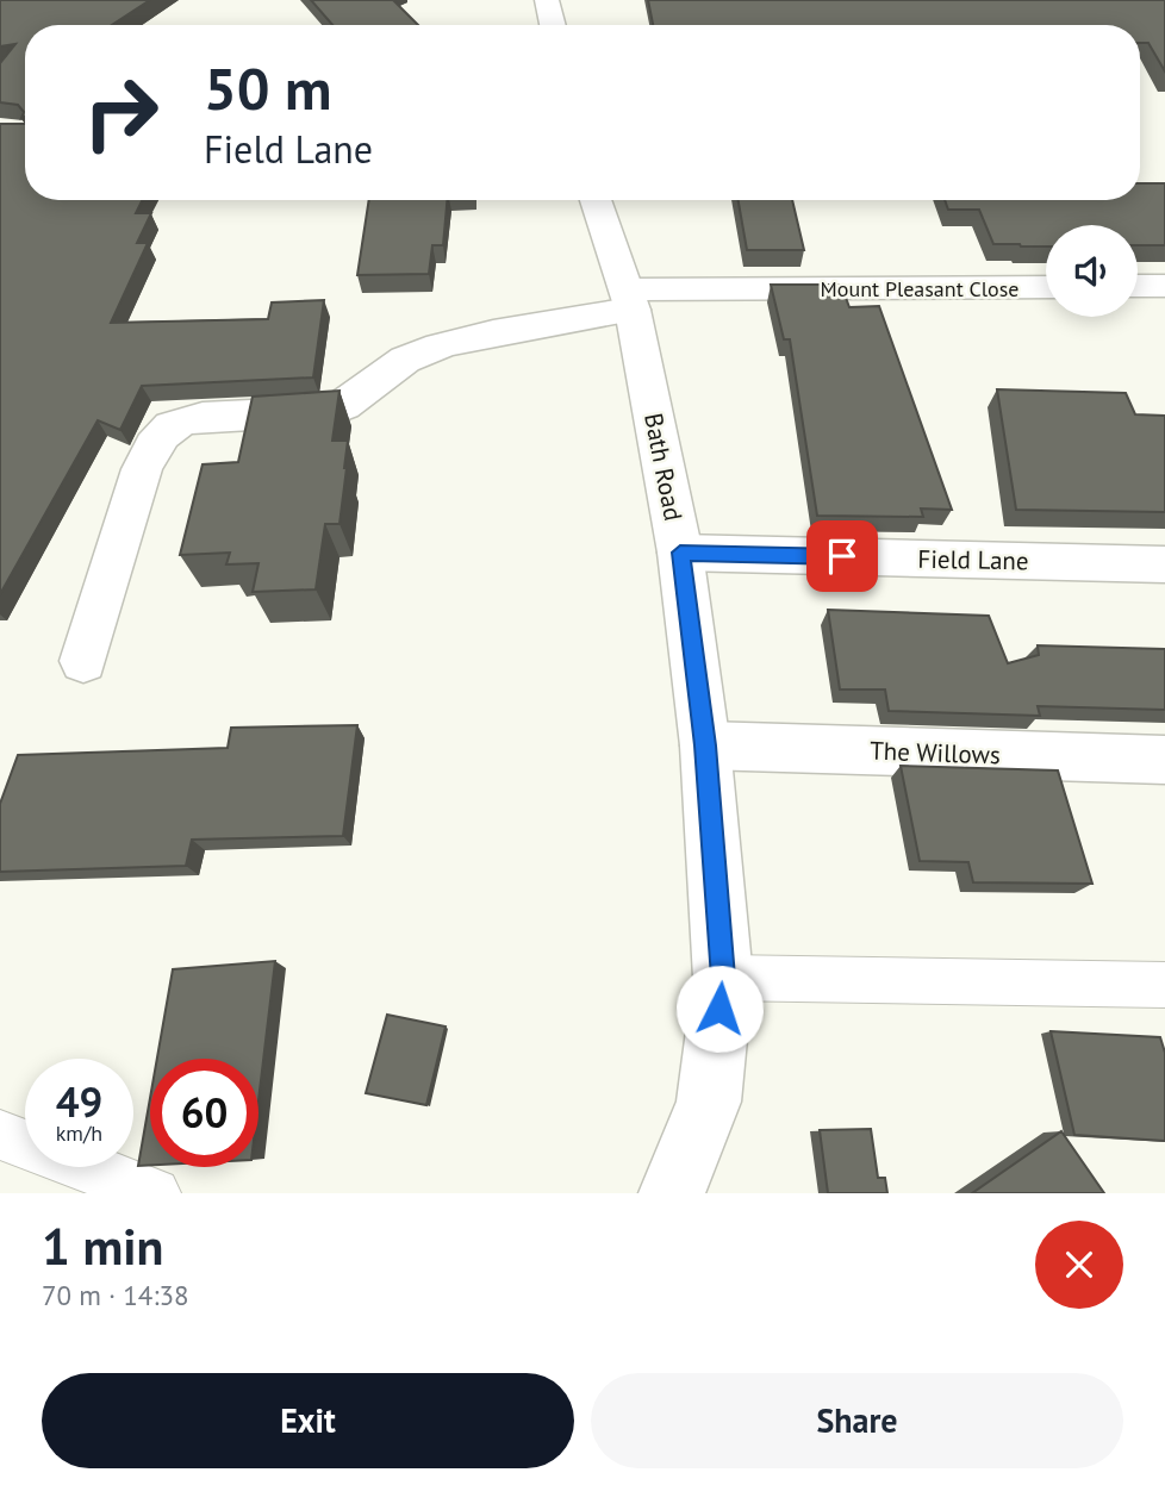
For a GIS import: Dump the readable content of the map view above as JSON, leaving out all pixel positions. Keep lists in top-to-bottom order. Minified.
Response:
{"streets":{"street":["Mount Pleasant Close","Bath Road","Field Lane","The Willows"]},"crossings":[["Mount Pleasant Close","Bath Road"],["Bath Road","Field Lane"],["Bath Road","The Willows"]],"page":{"turn":["50 m","Field Lane"],"speed":"49 km/h","limit":"60","heading":["1 min","70 m · 14:38"],"buttons":["Exit","Share"]}}
